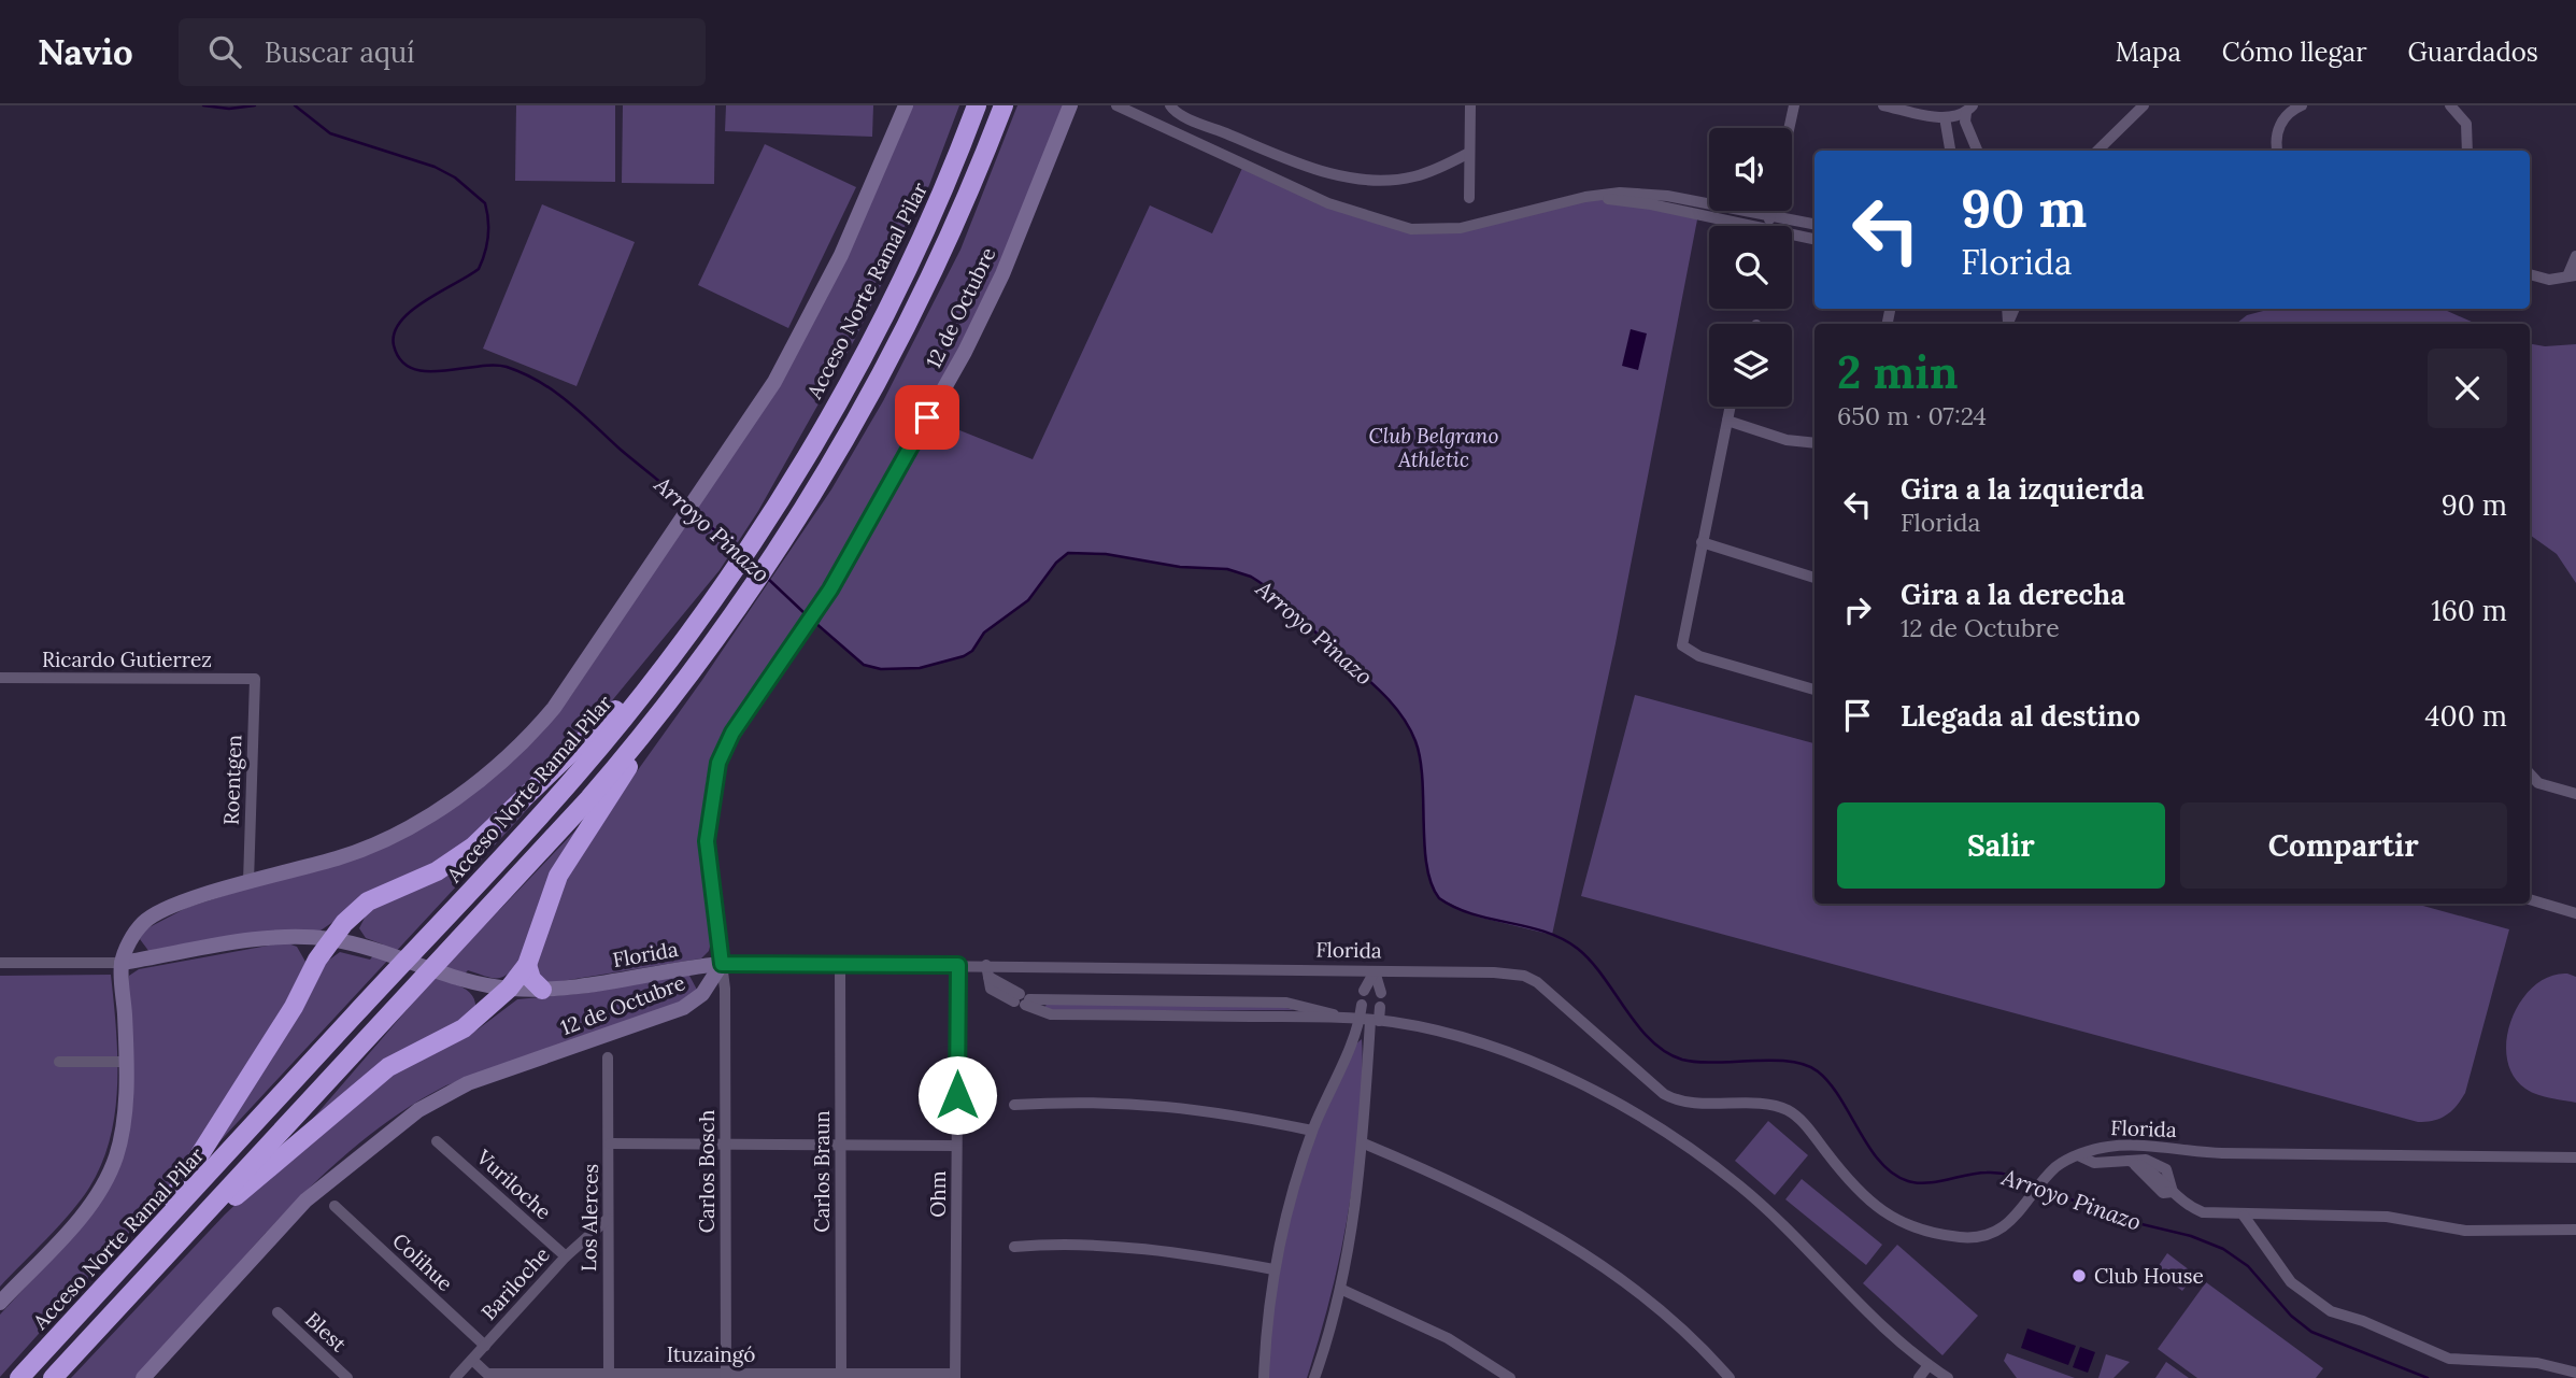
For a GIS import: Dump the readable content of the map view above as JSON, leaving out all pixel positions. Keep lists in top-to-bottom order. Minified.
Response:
{"streets":{"highway":["Acceso Norte Ramal Pilar"],"street":["12 de Octubre","Ricardo Gutierrez","Roentgen","Florida","Carlos Bosch","Carlos Braun","Vuriloche","Ohm","Los Alerces","Colihue","Bariloche","Blest","Ituzaingó"]},"crossings":[["12 de Octubre","Florida"],["12 de Octubre","Carlos Bosch"],["Ricardo Gutierrez","Roentgen"],["Florida","Carlos Bosch"],["Florida","Carlos Braun"],["Florida","Ohm"],["Carlos Bosch","Ituzaingó"],["Carlos Braun","Ituzaingó"],["Vuriloche","Bariloche"],["Ohm","Ituzaingó"],["Los Alerces","Bariloche"],["Los Alerces","Ituzaingó"],["Colihue","Bariloche"],["Bariloche","Ituzaingó"]],"water":["Arroyo Pinazo"],"parks":["Club Belgrano Athletic"],"places":["Club House"],"page":{"header":"Navio","search":"Buscar aquí","nav":["Mapa","Cómo llegar","Guardados"],"turn":["90 m","Florida"],"heading":["2 min","650 m · 07:24"],"list":[{"name":"Gira a la izquierda","note":"Florida","value":"90 m"},{"name":"Gira a la derecha","note":"12 de Octubre","value":"160 m"},{"name":"Llegada al destino","value":"400 m"}],"buttons":["Salir","Compartir"]}}
